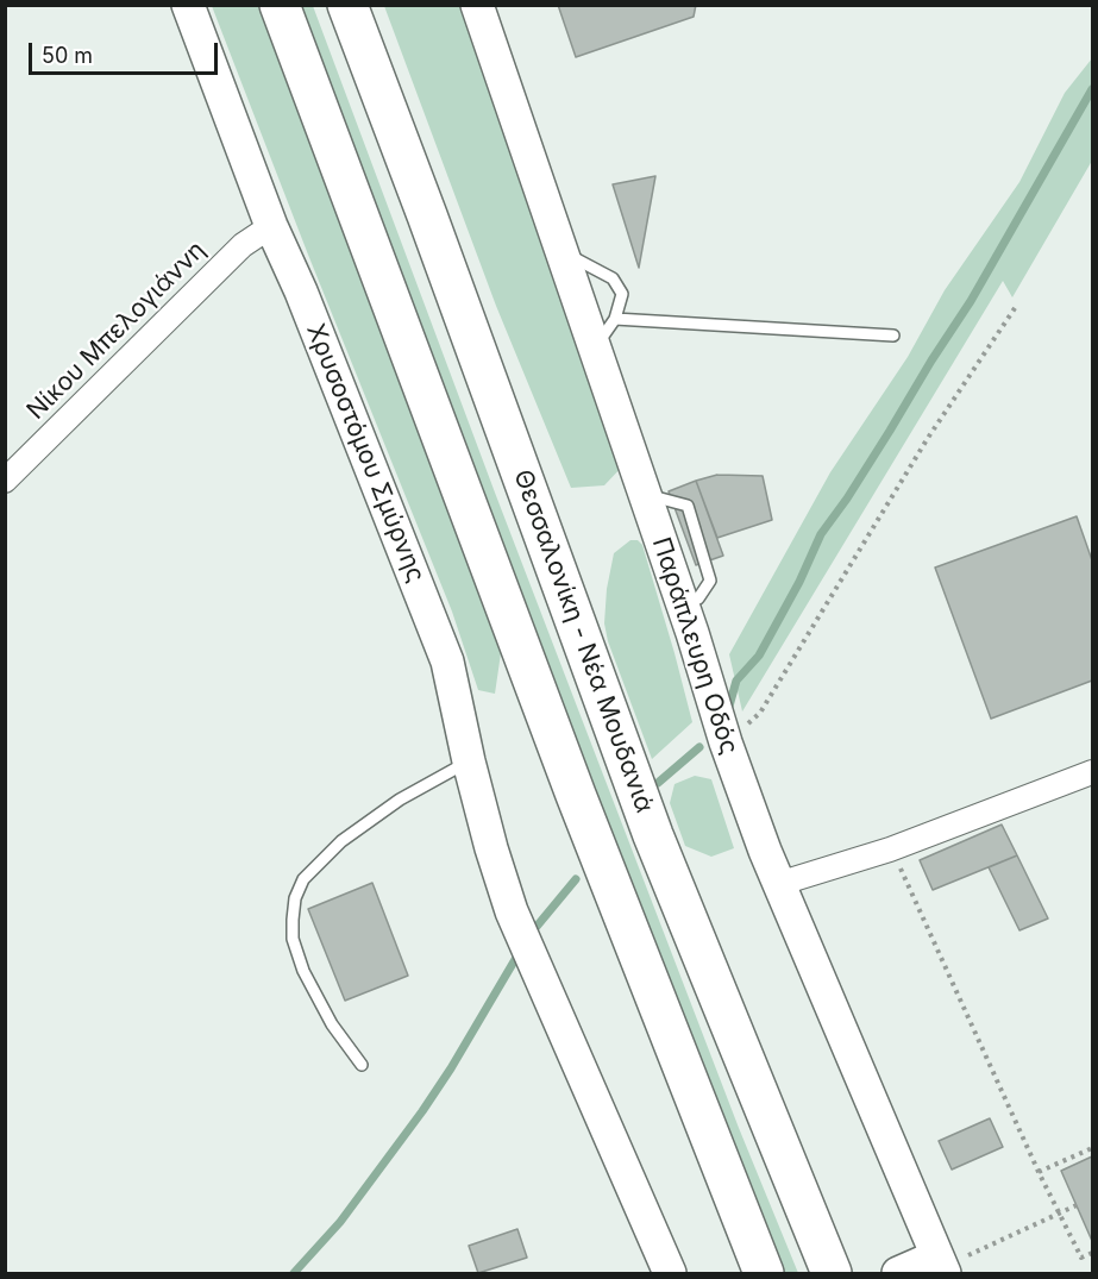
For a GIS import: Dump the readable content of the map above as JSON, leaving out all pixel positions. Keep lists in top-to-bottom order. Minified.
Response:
{"streets":{"highway":["Θεσσαλονίκη - Νέα Μουδανιά"],"street":["Νίκου Μπελογιάννη","Χρυσοστόμου Σμύρνης","Παράπλευρη Οδός"]},"crossings":[["Νίκου Μπελογιάννη","Χρυσοστόμου Σμύρνης"]],"scale_bar":"50 m"}
